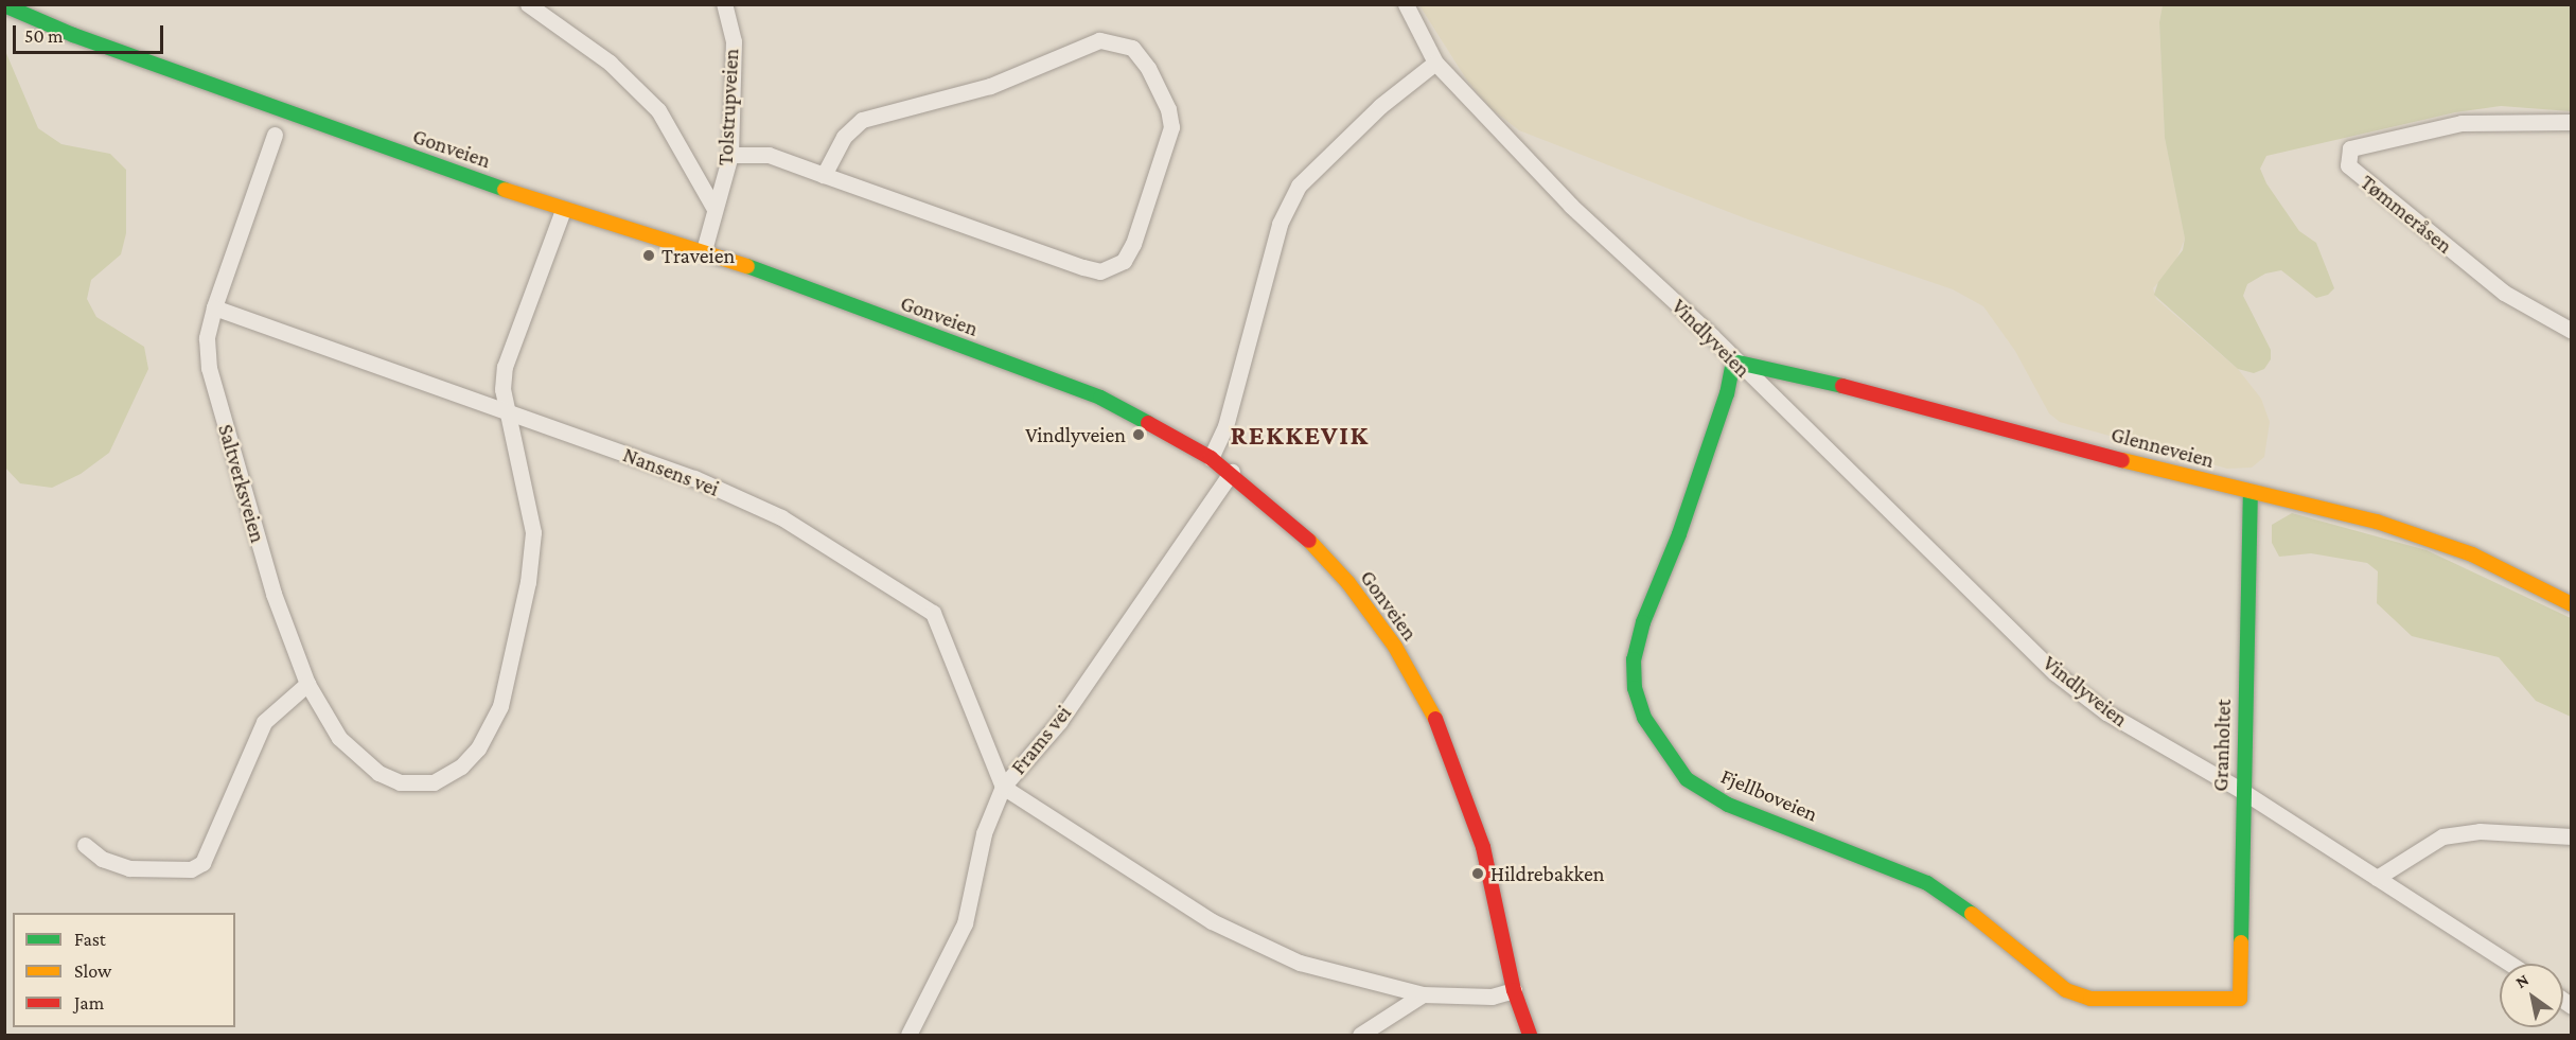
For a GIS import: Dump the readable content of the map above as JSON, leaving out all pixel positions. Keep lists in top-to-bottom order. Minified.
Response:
{"streets":{"street":["Tolstrupveien","Gonveien","Tømmeråsen","Vindlyveien","Glenneveien","Nansens vei","Saltverksveien","Frams vei","Granholtet","Fjellboveien"]},"crossings":[["Tolstrupveien","Gonveien"],["Gonveien","Frams vei"],["Vindlyveien","Glenneveien"],["Vindlyveien","Granholtet"],["Vindlyveien","Fjellboveien"],["Glenneveien","Granholtet"],["Glenneveien","Fjellboveien"],["Nansens vei","Saltverksveien"],["Nansens vei","Frams vei"],["Granholtet","Fjellboveien"]],"districts":["REKKEVIK"],"places":["Traveien","Vindlyveien","Hildrebakken"],"legend":["Fast","Slow","Jam"],"scale_bar":"50 m","north":"top left"}
